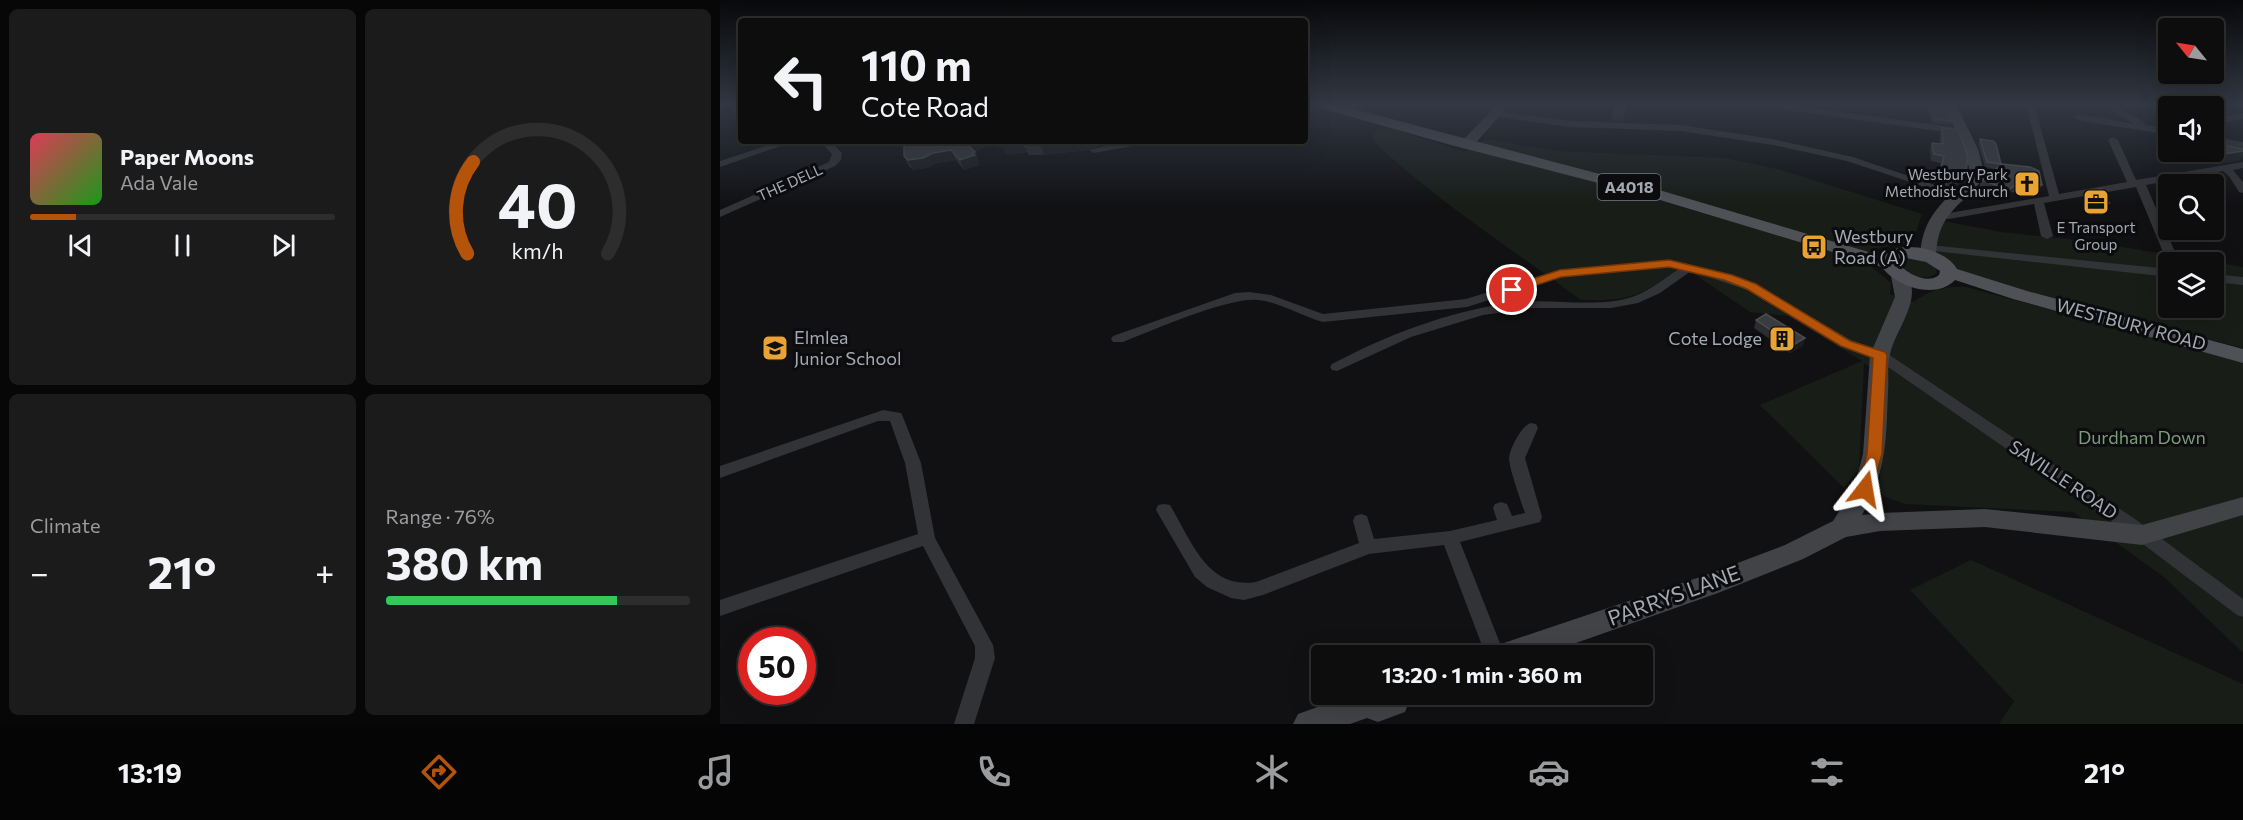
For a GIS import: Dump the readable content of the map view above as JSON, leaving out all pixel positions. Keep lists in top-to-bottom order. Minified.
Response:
{"streets":{"main road":["A4018","WESTBURY ROAD","PARRYS LANE"],"street":["THE DELL","SAVILLE ROAD"]},"crossings":[["SAVILLE ROAD","PARRYS LANE"]],"parks":["Durdham Down"],"places":{"church":["Westbury Park Methodist Church"],"office":["E Transport Group"],"bus stop":["Westbury Road (A)"],"building":["Cote Lodge"],"school or university":["Elmlea Junior School"]},"north":"top left","page":{"turn":["110 m","Cote Road"],"song":["Paper Moons","Ada Vale"],"tile":["Climate",["Range · 76%","380 km"]],"heat":["−","21°","+"],"limit":"50","trip":"13:20 · 1 min · 360 m","tabs":["13:19","21°"],"gauge":["40","km/h"]}}
